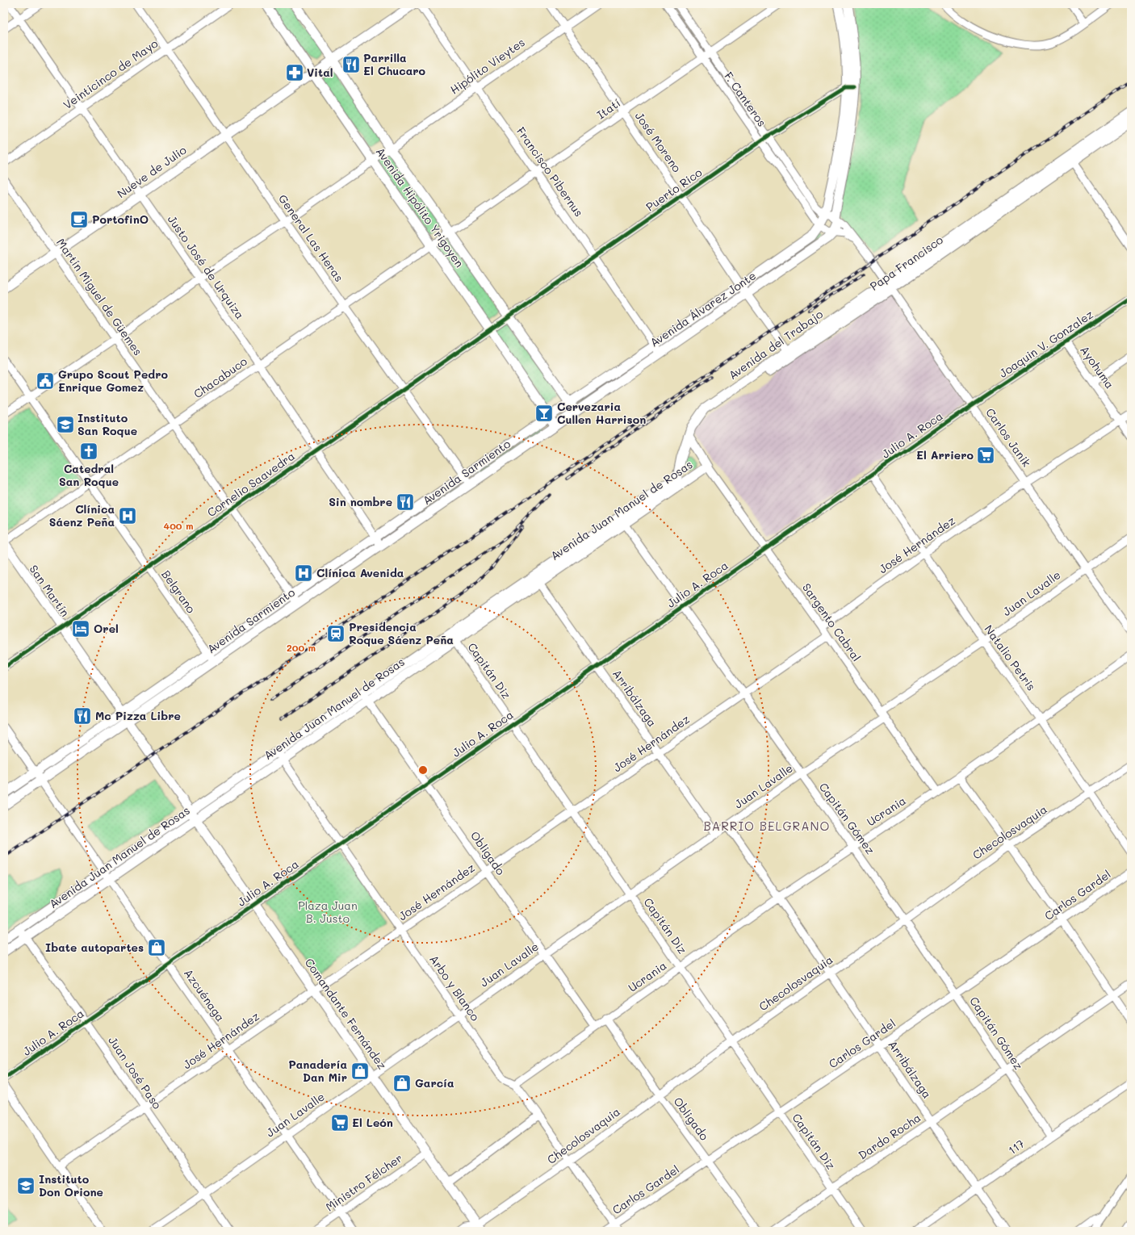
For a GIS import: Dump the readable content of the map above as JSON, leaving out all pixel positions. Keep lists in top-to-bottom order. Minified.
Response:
{"streets":{"main road":["Nueve de Julio","Avenida Hipólito Yrigoyen","Papa Francisco","Avenida Álvarez Jonte","Avenida del Trabajo","Avenida Sarmiento","Avenida Juan Manuel de Rosas","San Martín","Comandante Fernández"],"street":["Hipólito Vieytes","Veinticinco de Mayo","F. Canteros","Itatí","José Moreno","Francisco Pibernus","Puerto Rico","General Las Heras","Justo José de Urquiza","Martín Miguel de Güemes","Joaquin V. Gonzalez","Ayohuma","Chacabuco","Julio A. Roca","Carlos Janik","Cornelio Saavedra","José Hernández","Belgrano","Juan Lavalle","Sargento Cabral","Natalio Petris","Capitán Diz","Arribálzaga","Ucrania","Capitán Gómez","Checolosvaquia","Obligado","Carlos Gardel","Arbo y Blanco","Azcuénaga","Juan José Paso","Dardo Rocha","117","Ministro Félcher"]},"crossings":[["Hipólito Vieytes","José Moreno"],["Hipólito Vieytes","Francisco Pibernus"],["Hipólito Vieytes","Avenida Hipólito Yrigoyen"],["Hipólito Vieytes","General Las Heras"],["Hipólito Vieytes","Justo José de Urquiza"],["Hipólito Vieytes","Martín Miguel de Güemes"],["Hipólito Vieytes","Belgrano"],["Veinticinco de Mayo","General Las Heras"],["Veinticinco de Mayo","Justo José de Urquiza"],["F. Canteros","Itatí"],["F. Canteros","Puerto Rico"],["F. Canteros","Avenida Álvarez Jonte"],["F. Canteros","Carlos Janik"],["Itatí","José Moreno"],["Itatí","Francisco Pibernus"],["Itatí","Avenida Hipólito Yrigoyen"],["Itatí","Chacabuco"],["José Moreno","Puerto Rico"],["José Moreno","Avenida Álvarez Jonte"],["José Moreno","Avenida del Trabajo"],["Nueve de Julio","Avenida Hipólito Yrigoyen"],["Nueve de Julio","General Las Heras"],["Nueve de Julio","Justo José de Urquiza"],["Nueve de Julio","Martín Miguel de Güemes"],["Francisco Pibernus","Puerto Rico"],["Francisco Pibernus","Avenida Álvarez Jonte"],["Puerto Rico","Avenida Hipólito Yrigoyen"],["Puerto Rico","Avenida Álvarez Jonte"],["Puerto Rico","Cornelio Saavedra"],["Avenida Hipólito Yrigoyen","Avenida Álvarez Jonte"],["Avenida Hipólito Yrigoyen","Chacabuco"],["Avenida Hipólito Yrigoyen","Avenida Sarmiento"],["Avenida Hipólito Yrigoyen","Cornelio Saavedra"],["General Las Heras","Chacabuco"],["General Las Heras","Avenida Sarmiento"],["General Las Heras","Cornelio Saavedra"],["Papa Francisco","Avenida del Trabajo"],["Papa Francisco","Carlos Janik"],["Justo José de Urquiza","Chacabuco"],["Justo José de Urquiza","Avenida Sarmiento"],["Justo José de Urquiza","Cornelio Saavedra"],["Martín Miguel de Güemes","Chacabuco"],["Martín Miguel de Güemes","Avenida Sarmiento"],["Martín Miguel de Güemes","Cornelio Saavedra"],["Avenida Álvarez Jonte","Carlos Janik"],["Avenida Álvarez Jonte","Avenida Sarmiento"],["Joaquin V. Gonzalez","Ayohuma"],["Joaquin V. Gonzalez","Julio A. Roca"],["Joaquin V. Gonzalez","Carlos Janik"],["Avenida del Trabajo","Carlos Janik"],["Avenida del Trabajo","Avenida Juan Manuel de Rosas"],["Ayohuma","José Hernández"],["Chacabuco","San Martín"],["Chacabuco","Belgrano"],["Julio A. Roca","Carlos Janik"],["Julio A. Roca","Sargento Cabral"],["Julio A. Roca","Natalio Petris"],["Julio A. Roca","Capitán Diz"],["Julio A. Roca","Arribálzaga"],["Julio A. Roca","Capitán Gómez"],["Julio A. Roca","Obligado"],["Julio A. Roca","Arbo y Blanco"],["Julio A. Roca","Azcuénaga"],["Julio A. Roca","Comandante Fernández"],["Julio A. Roca","Juan José Paso"],["Carlos Janik","José Hernández"],["Carlos Janik","Juan Lavalle"],["Avenida Sarmiento","San Martín"],["Avenida Sarmiento","Belgrano"],["Avenida Sarmiento","Azcuénaga"],["Cornelio Saavedra","San Martín"],["Cornelio Saavedra","Belgrano"],["Avenida Juan Manuel de Rosas","San Martín"],["Avenida Juan Manuel de Rosas","Sargento Cabral"],["Avenida Juan Manuel de Rosas","Capitán Diz"],["Avenida Juan Manuel de Rosas","Arribálzaga"],["Avenida Juan Manuel de Rosas","Capitán Gómez"],["Avenida Juan Manuel de Rosas","Obligado"],["Avenida Juan Manuel de Rosas","Arbo y Blanco"],["Avenida Juan Manuel de Rosas","Azcuénaga"],["Avenida Juan Manuel de Rosas","Comandante Fernández"],["Avenida Juan Manuel de Rosas","Juan José Paso"],["José Hernández","Sargento Cabral"],["José Hernández","Natalio Petris"],["José Hernández","Capitán Diz"],["José Hernández","Arribálzaga"],["José Hernández","Capitán Gómez"],["José Hernández","Obligado"],["José Hernández","Arbo y Blanco"],["José Hernández","Azcuénaga"],["José Hernández","Comandante Fernández"],["José Hernández","Juan José Paso"],["San Martín","Comandante Fernández"],["Juan Lavalle","Sargento Cabral"],["Juan Lavalle","Natalio Petris"],["Juan Lavalle","Capitán Diz"],["Juan Lavalle","Arribálzaga"],["Juan Lavalle","Capitán Gómez"],["Juan Lavalle","Obligado"],["Juan Lavalle","Arbo y Blanco"],["Juan Lavalle","Azcuénaga"],["Juan Lavalle","Comandante Fernández"],["Juan Lavalle","Juan José Paso"],["Sargento Cabral","Ucrania"],["Natalio Petris","Ucrania"],["Natalio Petris","Checolosvaquia"],["Capitán Diz","Ucrania"],["Capitán Diz","Checolosvaquia"],["Capitán Diz","Carlos Gardel"],["Capitán Diz","Dardo Rocha"],["Arribálzaga","Ucrania"],["Arribálzaga","Checolosvaquia"],["Arribálzaga","Carlos Gardel"],["Arribálzaga","Dardo Rocha"],["Arribálzaga","117"],["Ucrania","Capitán Gómez"],["Ucrania","Obligado"],["Capitán Gómez","Checolosvaquia"],["Capitán Gómez","Carlos Gardel"],["Capitán Gómez","Dardo Rocha"],["Capitán Gómez","117"],["Checolosvaquia","Obligado"],["Checolosvaquia","Arbo y Blanco"],["Checolosvaquia","Comandante Fernández"],["Obligado","Carlos Gardel"],["Carlos Gardel","Arbo y Blanco"],["Azcuénaga","Ministro Félcher"],["Comandante Fernández","Ministro Félcher"]],"districts":["BARRIO BELGRANO"],"parks":["Plaza Juan B. Justo"],"places":{"restaurant":["Parrilla El Chucaro","Sin nombre","Mc Pizza Libre"],"pharmacy":["Vital"],"cafe":["PortofinO"],"public building":["Grupo Scout Pedro Enrique Gomez"],"bar":["Cervezaria Cullen Harrison"],"school or university":["Instituto San Roque","Instituto Don Orione"],"church":["Catedral San Roque"],"supermarket":["El Arriero","El León"],"hospital":["Clínica Sáenz Peña","Clínica Avenida"],"hotel":["Orel"],"station":["Presidencia Roque Sáenz Peña"],"shop":["Ibate autopartes","Panadería Dan Mir","García"]},"rings":["400 m","200 m"]}
